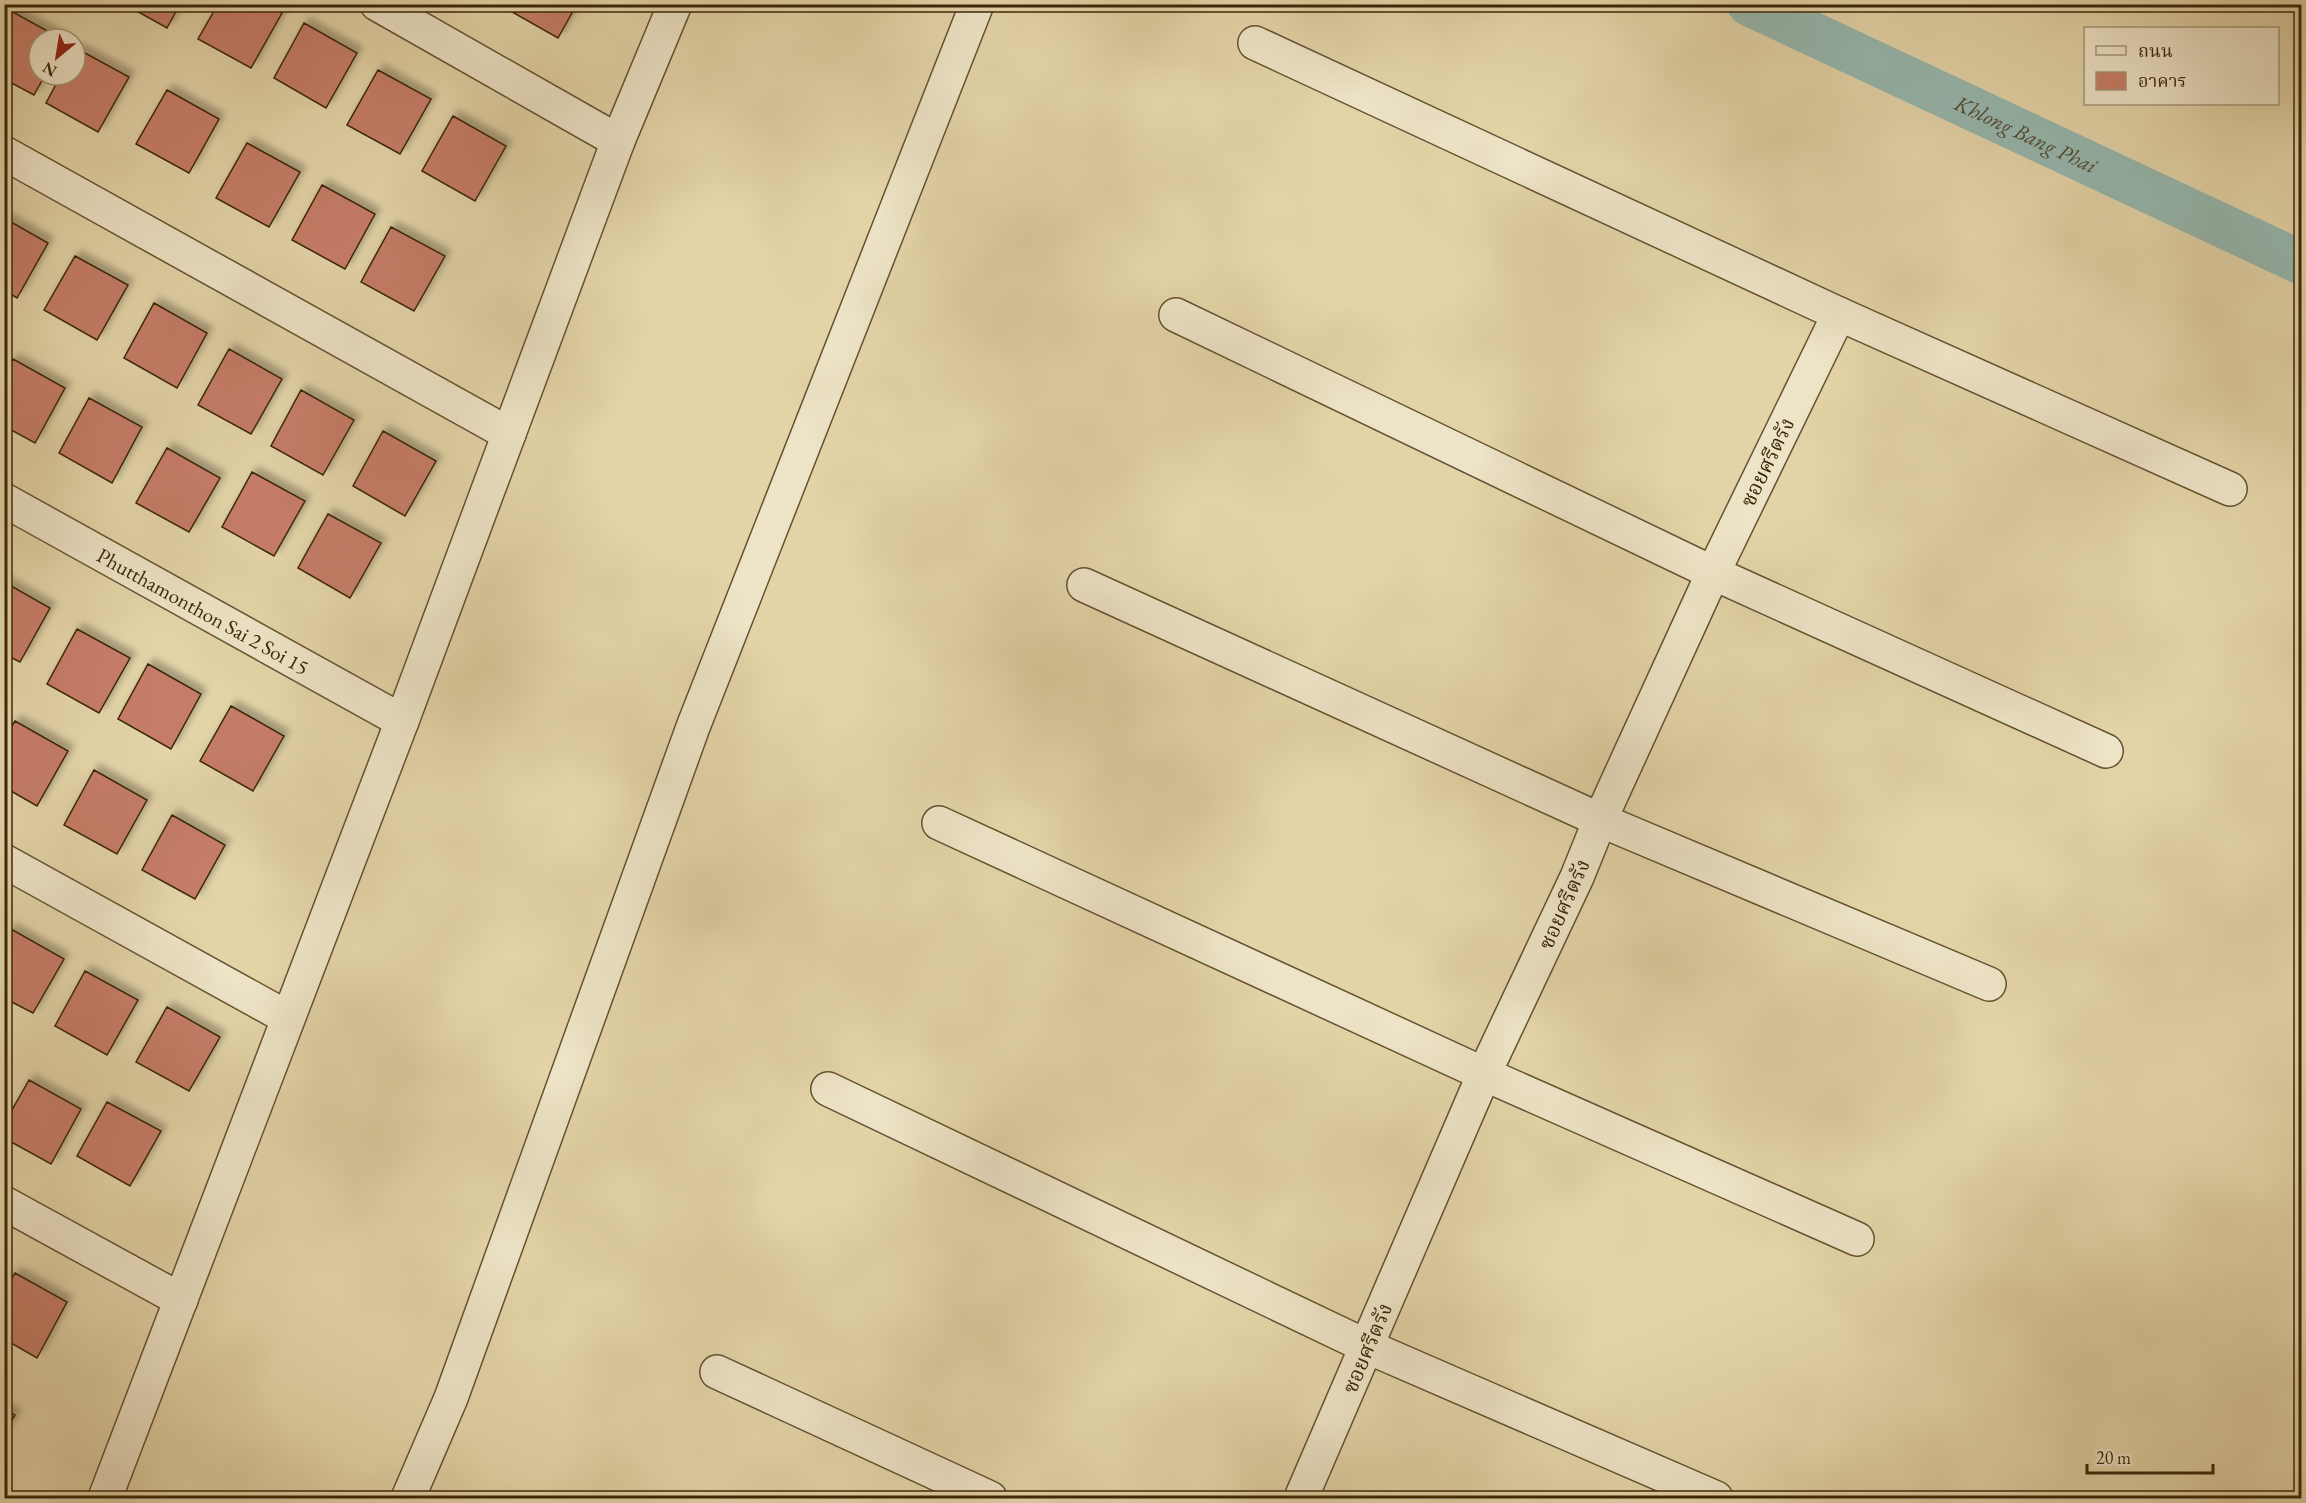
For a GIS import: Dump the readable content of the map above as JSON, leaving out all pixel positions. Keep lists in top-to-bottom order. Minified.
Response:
{"streets":{"street":["ซอยศรีตรัง","Phutthamonthon Sai 2 Soi 15"]},"water":["Khlong Bang Phai"],"legend":["ถนน","อาคาร"],"scale_bar":"20 m","north":"bottom left"}
